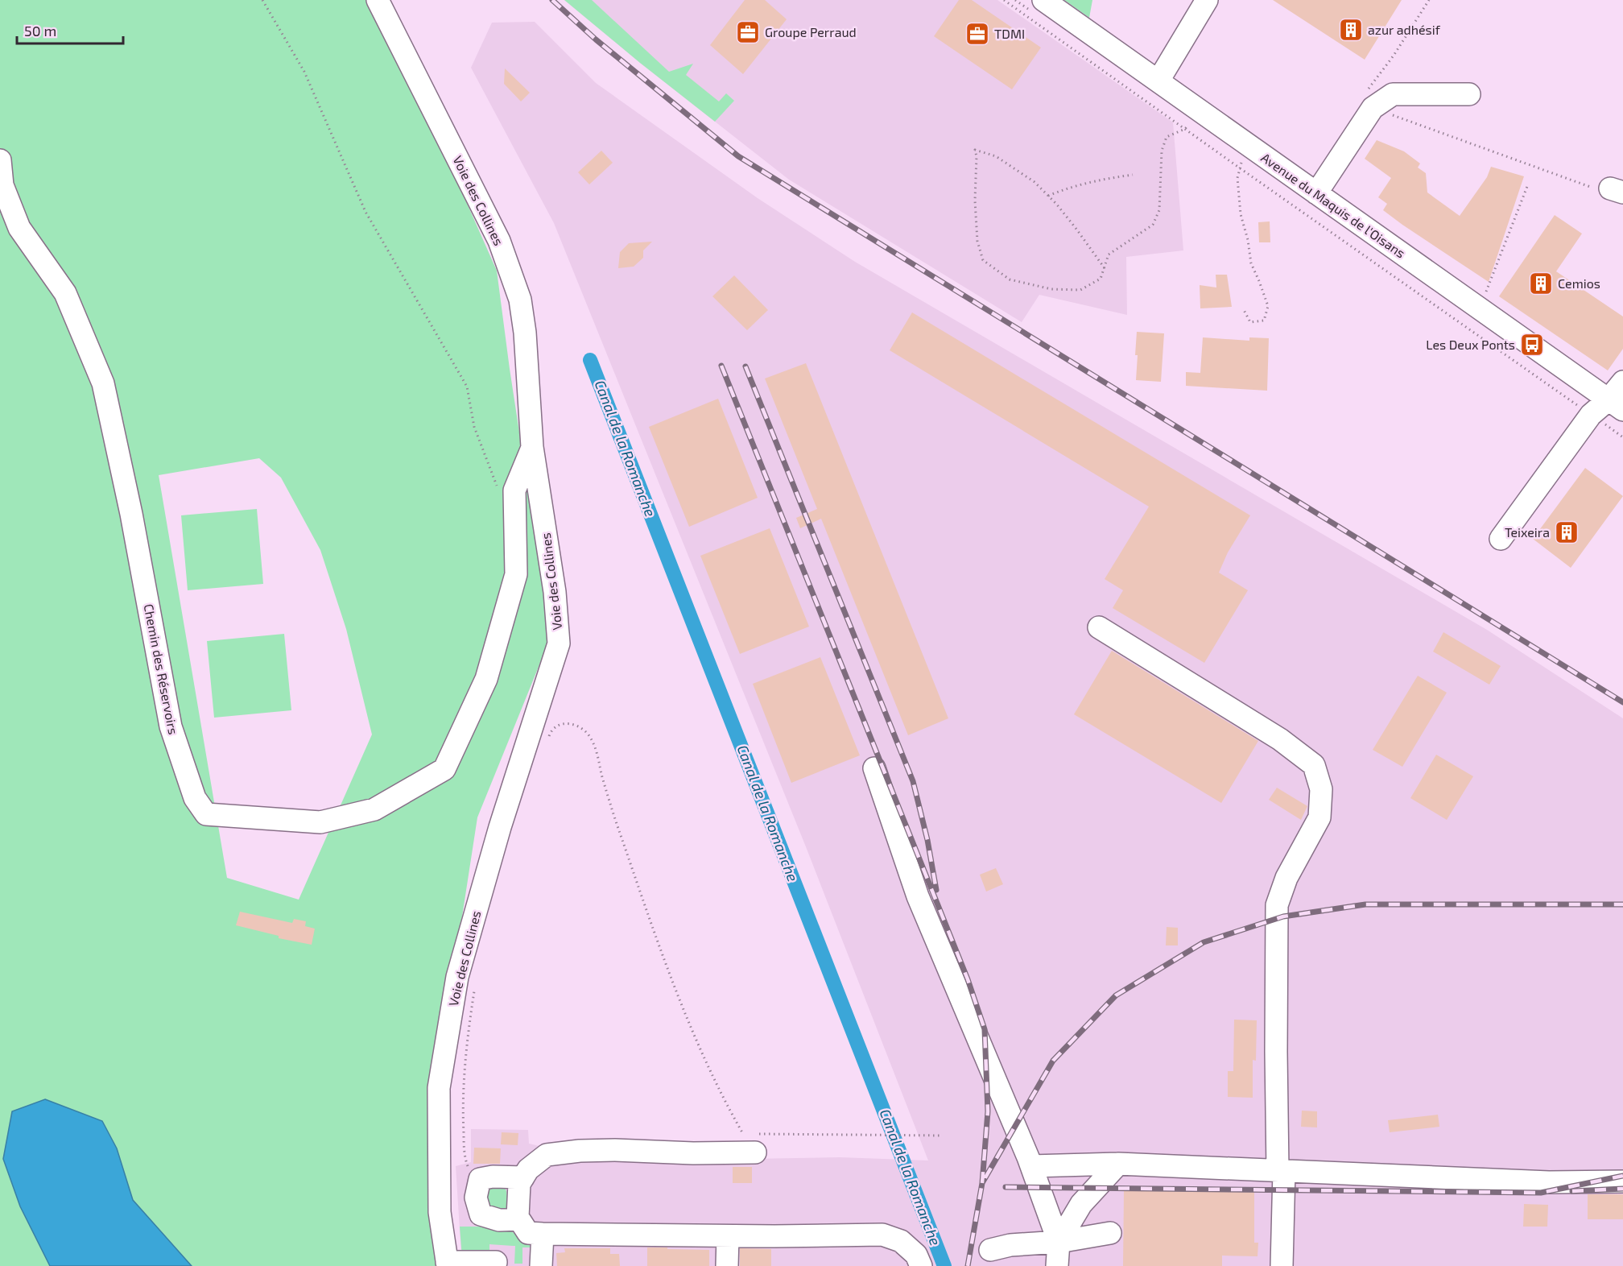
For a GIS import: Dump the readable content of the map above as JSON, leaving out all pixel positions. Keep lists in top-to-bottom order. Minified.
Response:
{"streets":{"street":["Voie des Collines","Avenue du Maquis de l'Oisans","Chemin des Réservoirs"]},"crossings":[["Voie des Collines","Chemin des Réservoirs"]],"water":["Canal de la Romanche"],"places":{"building":["azur adhésif","Cemios","Teixeira"],"office":["Groupe Perraud","TDMI"],"bus stop":["Les Deux Ponts"]},"scale_bar":"50 m"}
